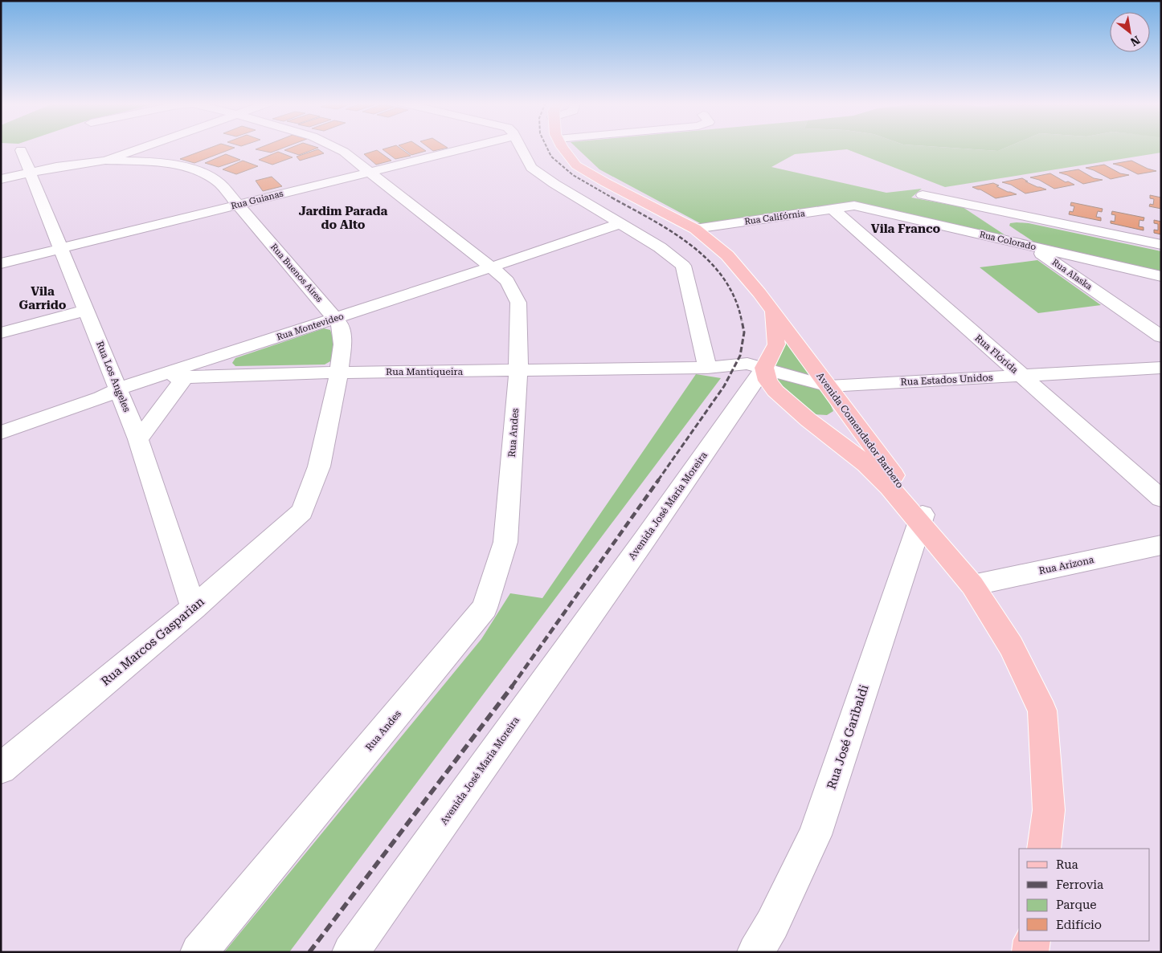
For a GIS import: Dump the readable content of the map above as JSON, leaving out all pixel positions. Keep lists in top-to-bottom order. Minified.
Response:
{"streets":{"main road":["Avenida Comendador Barbero"],"street":["Rua Guianas","Rua Califórnia","Rua Colorado","Rua Buenos Aires","Rua Alaska","Rua Montevideo","Rua Flórida","Rua Mantiqueira","Rua Los Angeles","Rua Estados Unidos","Rua Andes","Avenida José Maria Moreira","Rua Arizona","Rua Marcos Gasparian","Rua José Garibaldi"]},"crossings":[["Rua Guianas","Rua Buenos Aires"],["Rua Guianas","Rua Los Angeles"],["Rua Guianas","Rua Andes"],["Rua Califórnia","Rua Colorado"],["Rua Califórnia","Rua Flórida"],["Rua Califórnia","Avenida Comendador Barbero"],["Rua Colorado","Rua Alaska"],["Rua Buenos Aires","Rua Montevideo"],["Rua Buenos Aires","Rua Mantiqueira"],["Rua Buenos Aires","Rua Marcos Gasparian"],["Rua Montevideo","Rua Mantiqueira"],["Rua Montevideo","Rua Los Angeles"],["Rua Montevideo","Rua Andes"],["Rua Flórida","Rua Estados Unidos"],["Rua Mantiqueira","Rua Andes"],["Rua Los Angeles","Rua Marcos Gasparian"],["Rua Estados Unidos","Avenida Comendador Barbero"],["Avenida Comendador Barbero","Avenida José Maria Moreira"],["Avenida Comendador Barbero","Rua Arizona"],["Avenida Comendador Barbero","Rua José Garibaldi"]],"districts":["Jardim Parada do Alto","Vila Franco","Vila Garrido"],"legend":["Rua","Ferrovia","Parque","Edifício"],"north":"bottom right"}
